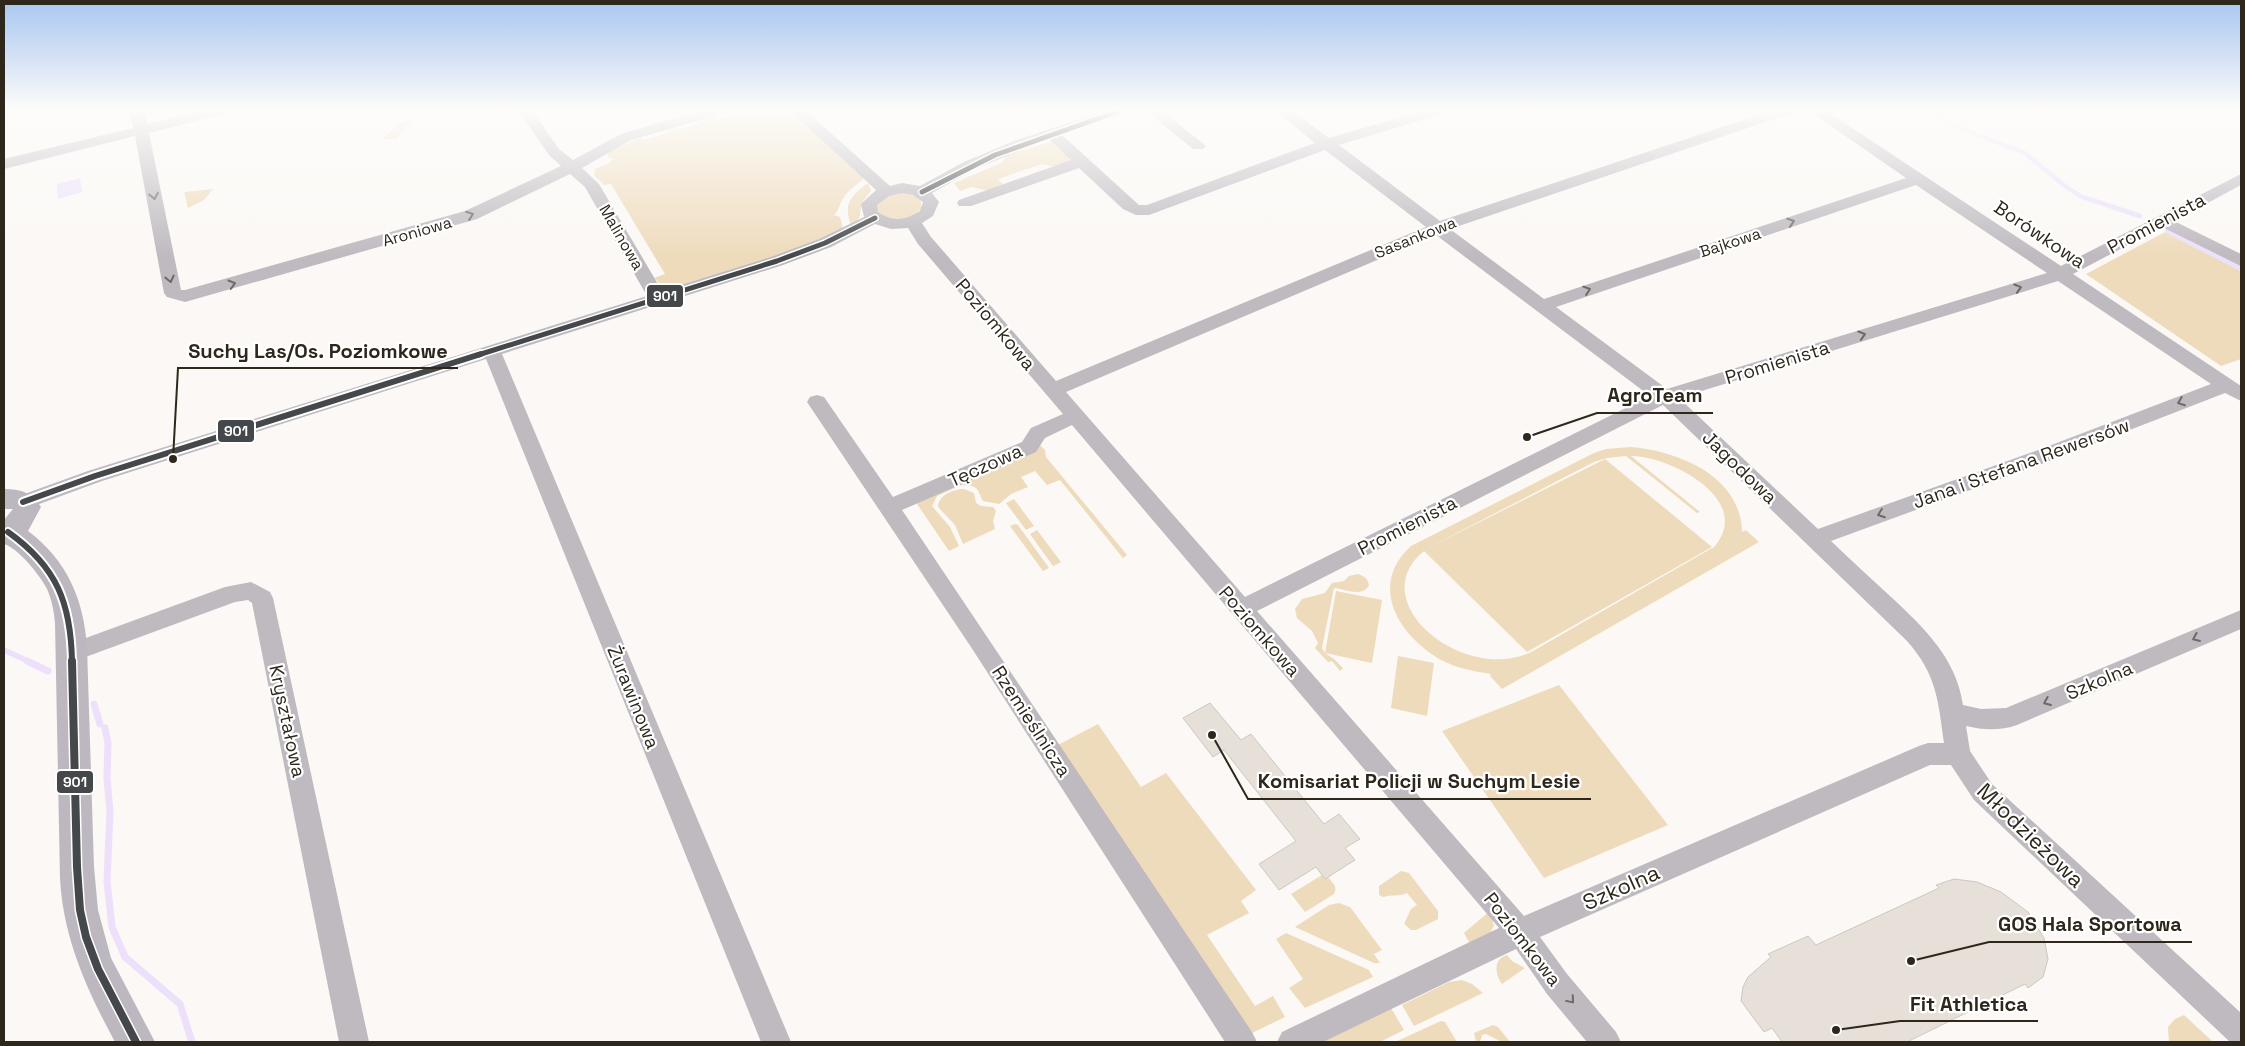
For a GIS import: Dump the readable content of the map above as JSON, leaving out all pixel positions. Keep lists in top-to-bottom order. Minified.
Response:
{"streets":{"street":["Promienista","Aroniowa","Borówkowa","Malinowa","Sasankowa","Bajkowa","Poziomkowa","Jana i Stefana Rewersów","Tęczowa","Jagodowa","Szkolna","Żurawinowa","Kryształowa","Rzemieślnicza","Młodzieżowa"]},"crossings":[["Promienista","Borówkowa"],["Promienista","Poziomkowa"],["Promienista","Jagodowa"],["Aroniowa","Malinowa"],["Borówkowa","Bajkowa"],["Borówkowa","Jana i Stefana Rewersów"],["Sasankowa","Poziomkowa"],["Sasankowa","Jagodowa"],["Bajkowa","Jagodowa"],["Poziomkowa","Tęczowa"],["Poziomkowa","Szkolna"],["Jana i Stefana Rewersów","Jagodowa"],["Tęczowa","Rzemieślnicza"],["Jagodowa","Szkolna"],["Jagodowa","Młodzieżowa"],["Szkolna","Młodzieżowa"]],"one_way":["Promienista","Bajkowa","Jana i Stefana Rewersów"],"places":["AgroTeam","Suchy Las/Os. Poziomkowe","Komisariat Policji w Suchym Lesie","GOS Hala Sportowa","Fit Athletica"],"lines":["transit line 901"]}
